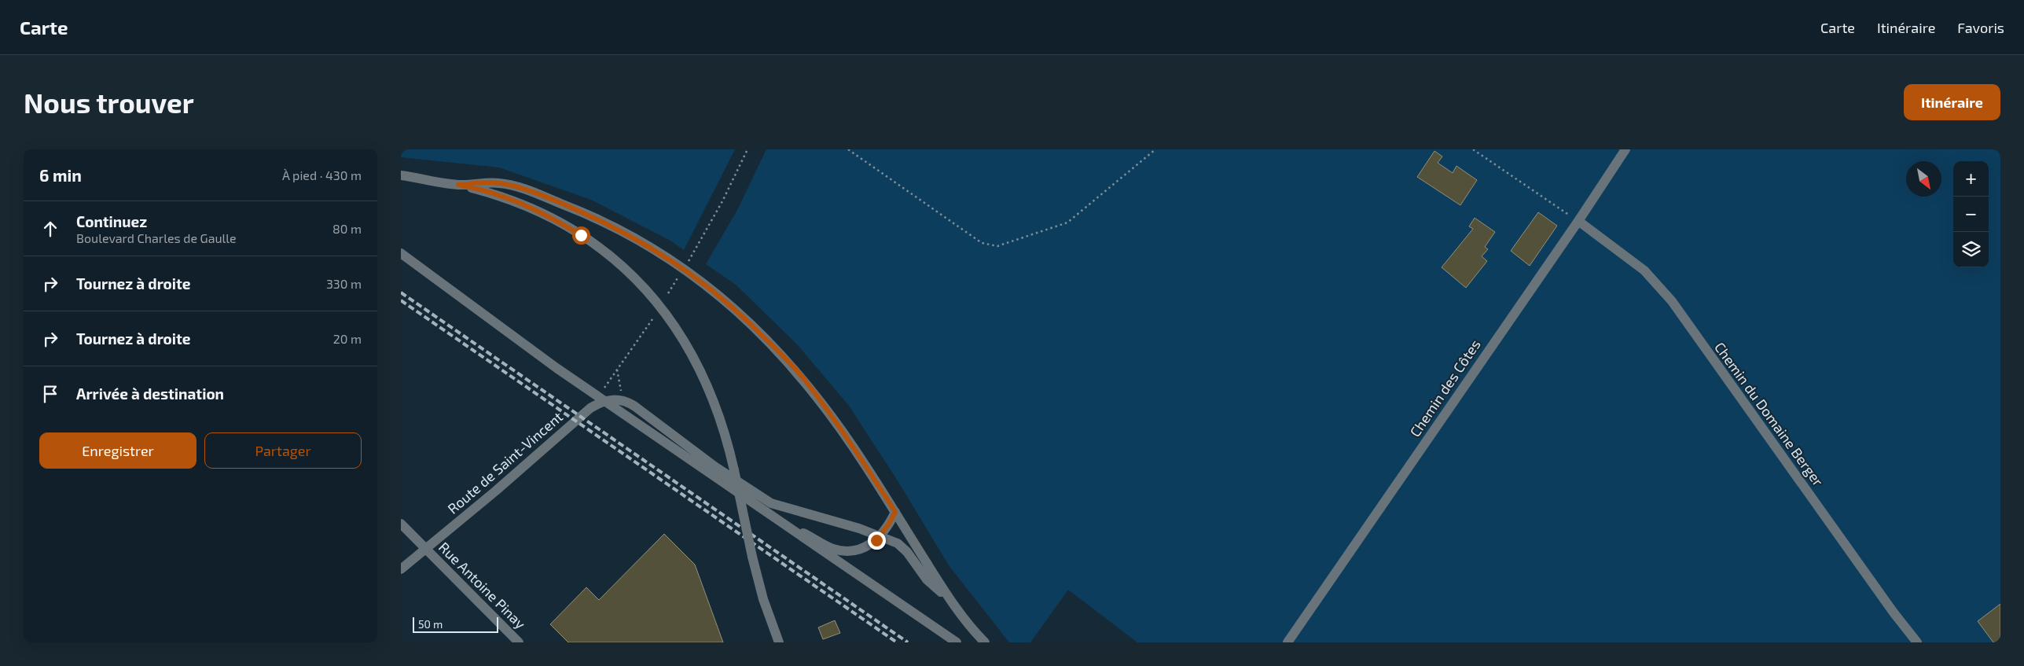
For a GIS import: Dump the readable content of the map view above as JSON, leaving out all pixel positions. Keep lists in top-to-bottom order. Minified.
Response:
{"streets":{"street":["Chemin des Côtes","Chemin du Domaine Berger","Route de Saint-Vincent","Rue Antoine Pinay"]},"crossings":[["Chemin des Côtes","Chemin du Domaine Berger"],["Route de Saint-Vincent","Rue Antoine Pinay"]],"scale_bar":"50 m","north":"bottom right","page":{"header":"Carte","nav":["Carte","Itinéraire","Favoris"],"buttons":["Itinéraire",["Enregistrer","Partager"]],"title":"Nous trouver","heading":["6 min","À pied · 430 m"],"map_buttons":["+","−"],"list":[["Continuez","Boulevard Charles de Gaulle","80 m"],["Tournez à droite","330 m"],["Tournez à droite","20 m"],"Arrivée à destination"],"scale":"50 m"}}
